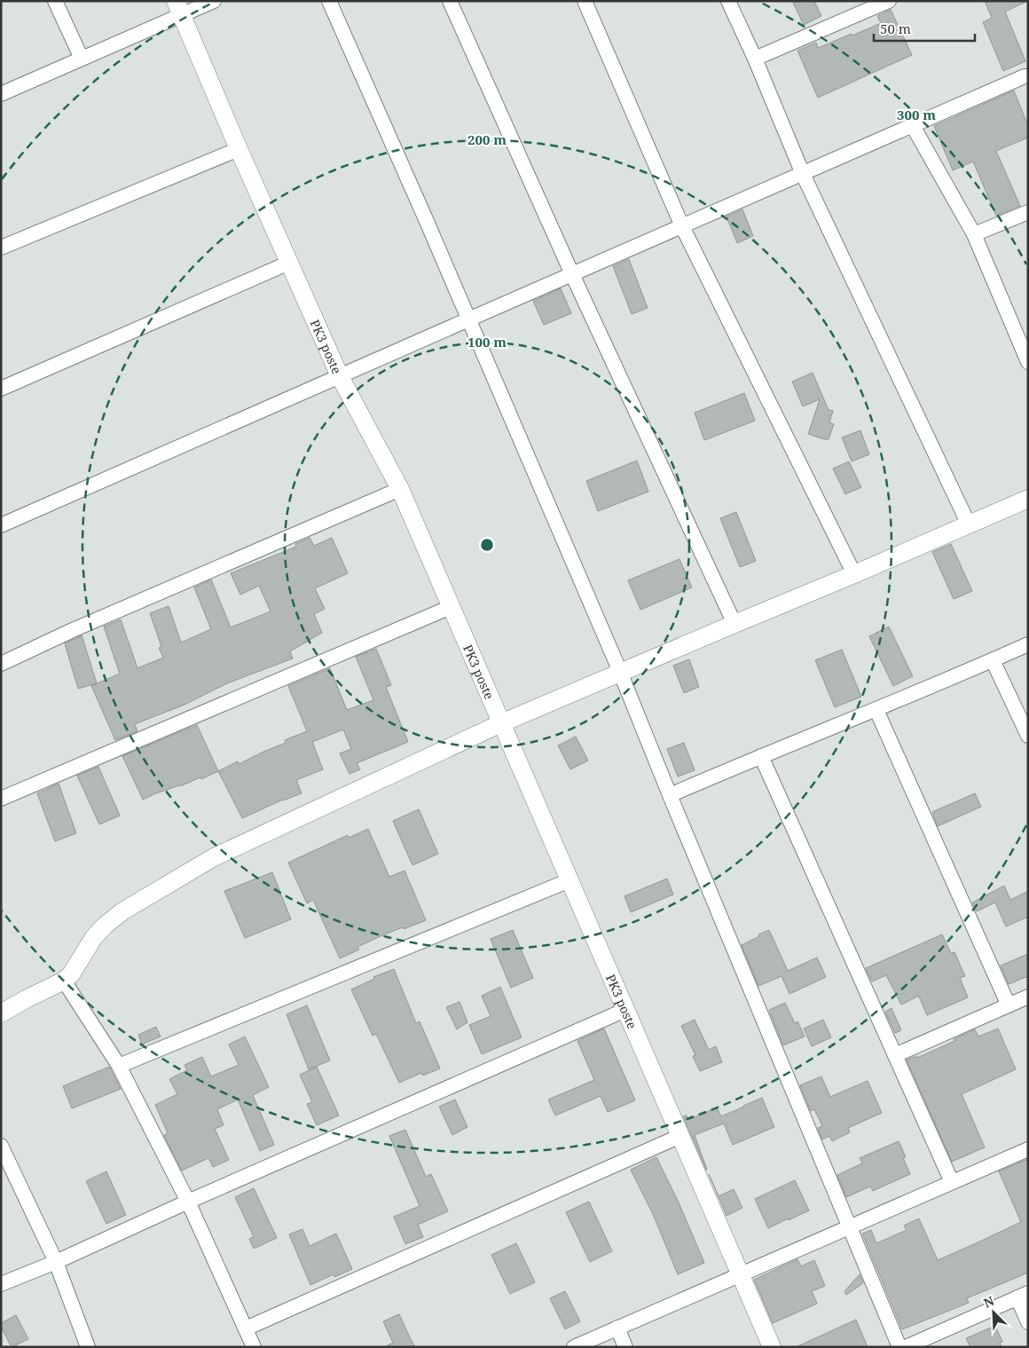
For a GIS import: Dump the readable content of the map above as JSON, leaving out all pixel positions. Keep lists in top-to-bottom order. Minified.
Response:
{"streets":{"street":["PK3 poste"]},"scale_bar":"50 m","north":"top left","rings":["300 m","200 m","100 m"]}
